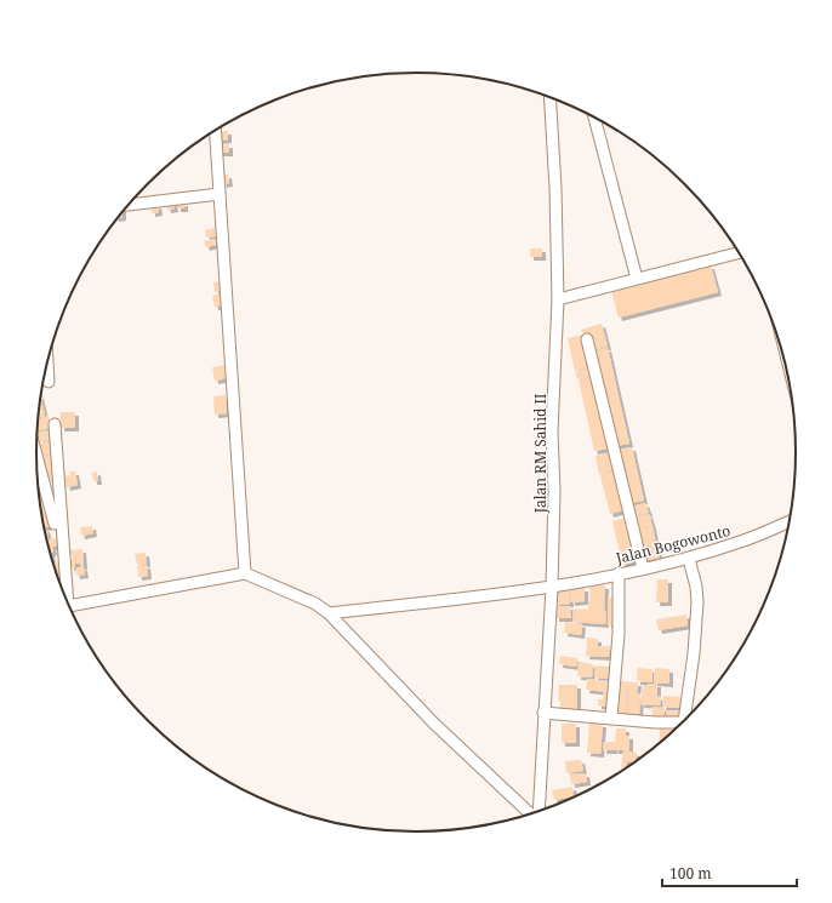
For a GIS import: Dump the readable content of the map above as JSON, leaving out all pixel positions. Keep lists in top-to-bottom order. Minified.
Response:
{"streets":{"street":["Jalan RM Sahid II","Jalan Bogowonto"]},"crossings":[["Jalan RM Sahid II","Jalan Bogowonto"]],"scale_bar":"100 m"}
